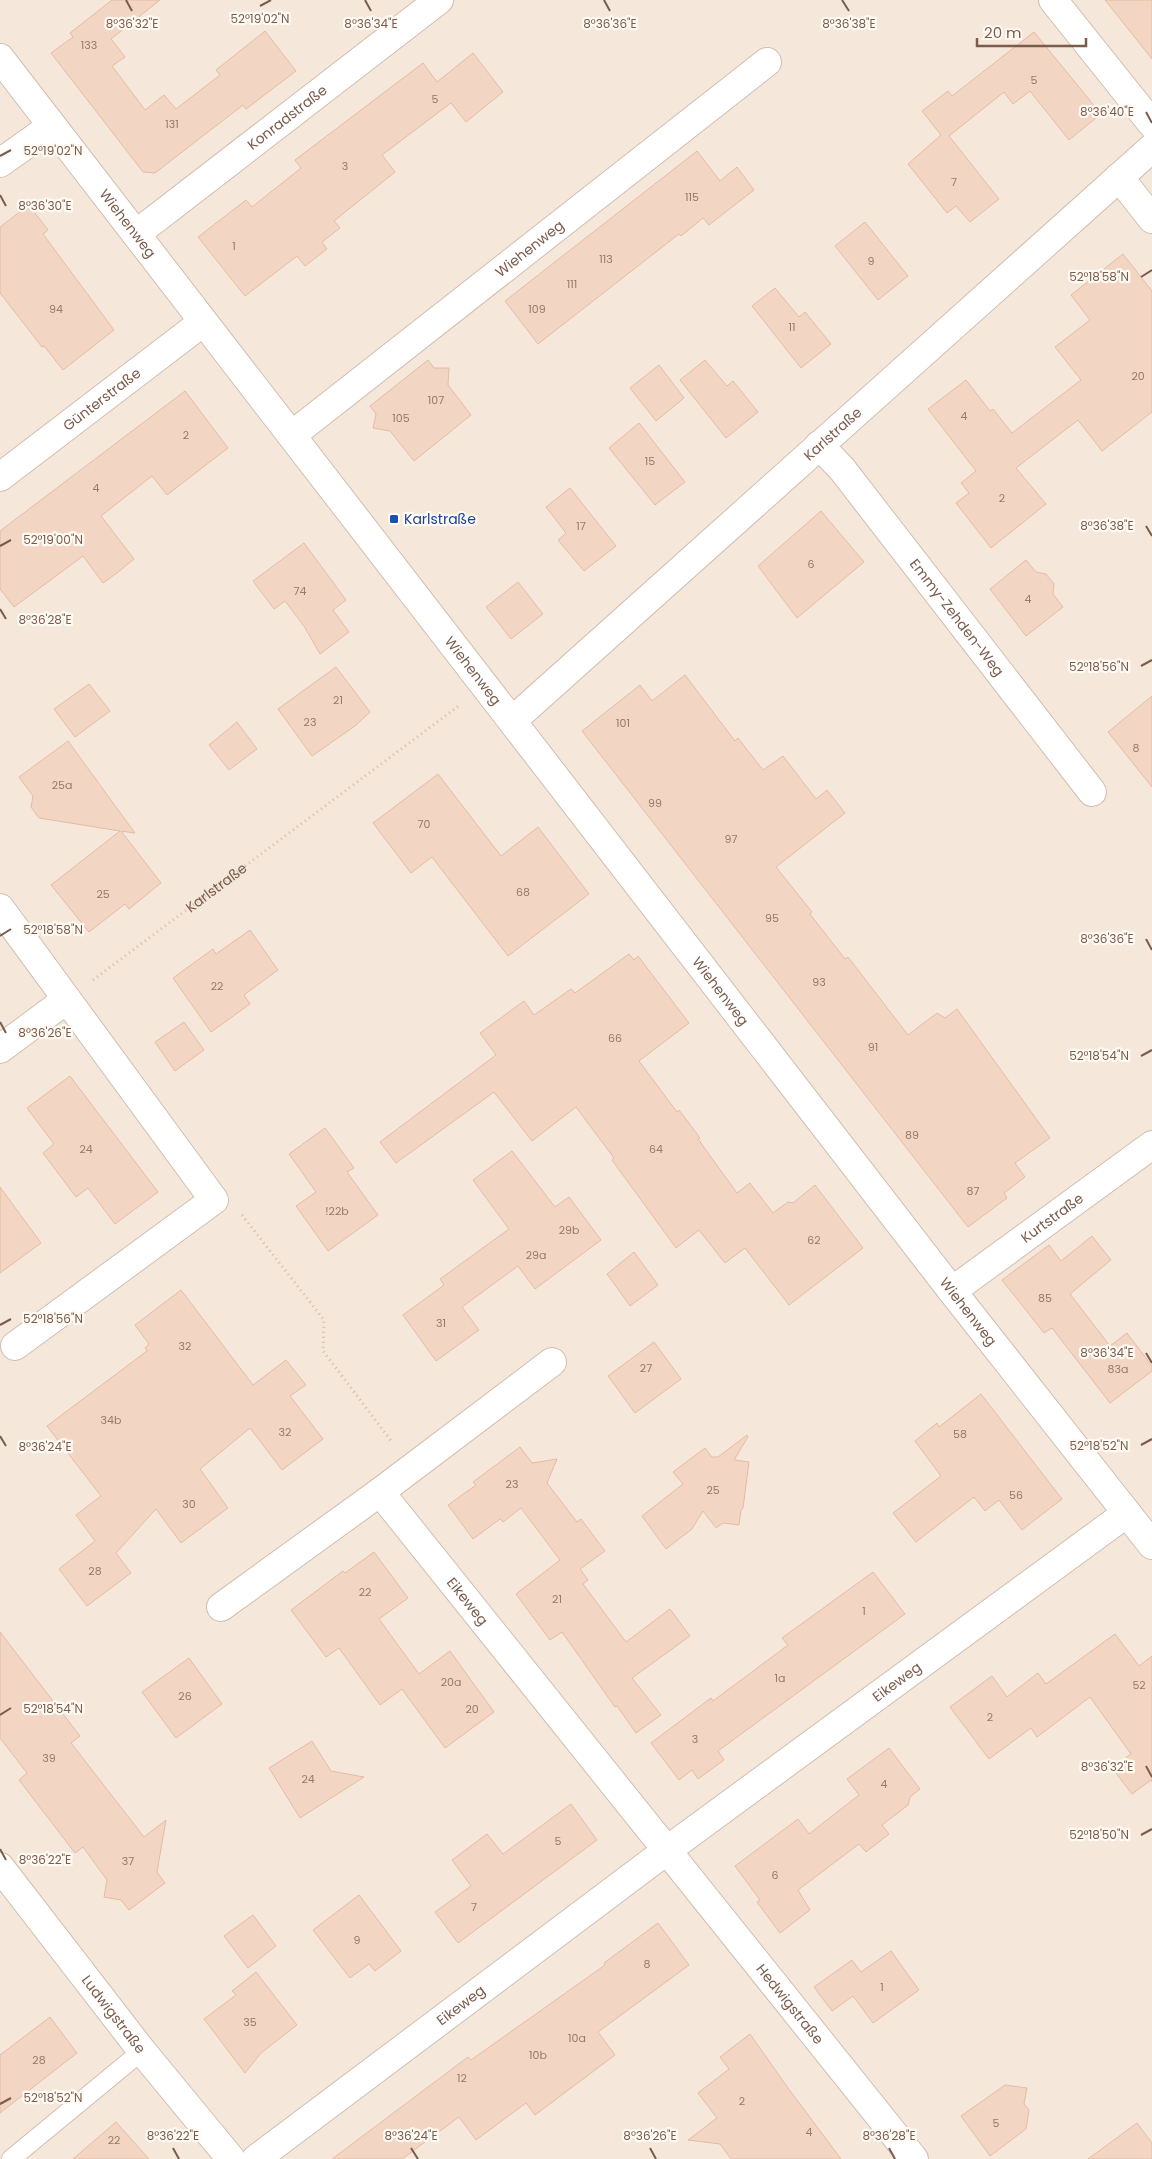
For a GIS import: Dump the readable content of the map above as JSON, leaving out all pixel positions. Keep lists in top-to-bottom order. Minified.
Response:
{"streets":{"street":["Konradstraße","Wiehenweg","Günterstraße","Karlstraße","Emmy-Zehden-Weg","Kurtstraße","Eikeweg","Hedwigstraße","Ludwigstraße"]},"crossings":[["Konradstraße","Wiehenweg"],["Wiehenweg","Günterstraße"],["Wiehenweg","Karlstraße"],["Wiehenweg","Kurtstraße"],["Wiehenweg","Eikeweg"],["Karlstraße","Emmy-Zehden-Weg"],["Eikeweg","Hedwigstraße"]],"places":{"transit":["Karlstraße"]},"house_numbers":["133","5","5","131","3","7","115","1","113","9","111","94","109","11","20","107","4","105","2","15","4","2","17","6","74","4","21","23","101","8","25a","99","70","97","68","25","95","93","22","66","91","89","24","64","87","!22b","29b","62","29a","85","31","32","27","83a","34b","32","58","23","25","56","30","28","22","21","1","1a","20a","52","26","20","2","3","39","24","4","5","37","6","7","9","8","1","35","10a","10b","28","12","2","5","4","22"],"scale_bar":"20 m","coordinates":["52°19'02\"N","8°36'32\"E","8°36'34\"E","8°36'36\"E","8°36'38\"E","8°36'40\"E","8°36'30\"E","52°18'58\"N","52°19'00\"N","8°36'28\"E","52°18'56\"N","8°36'26\"E","52°18'54\"N","52°18'52\"N","8°36'24\"E","52°18'50\"N","8°36'22\"E"]}
